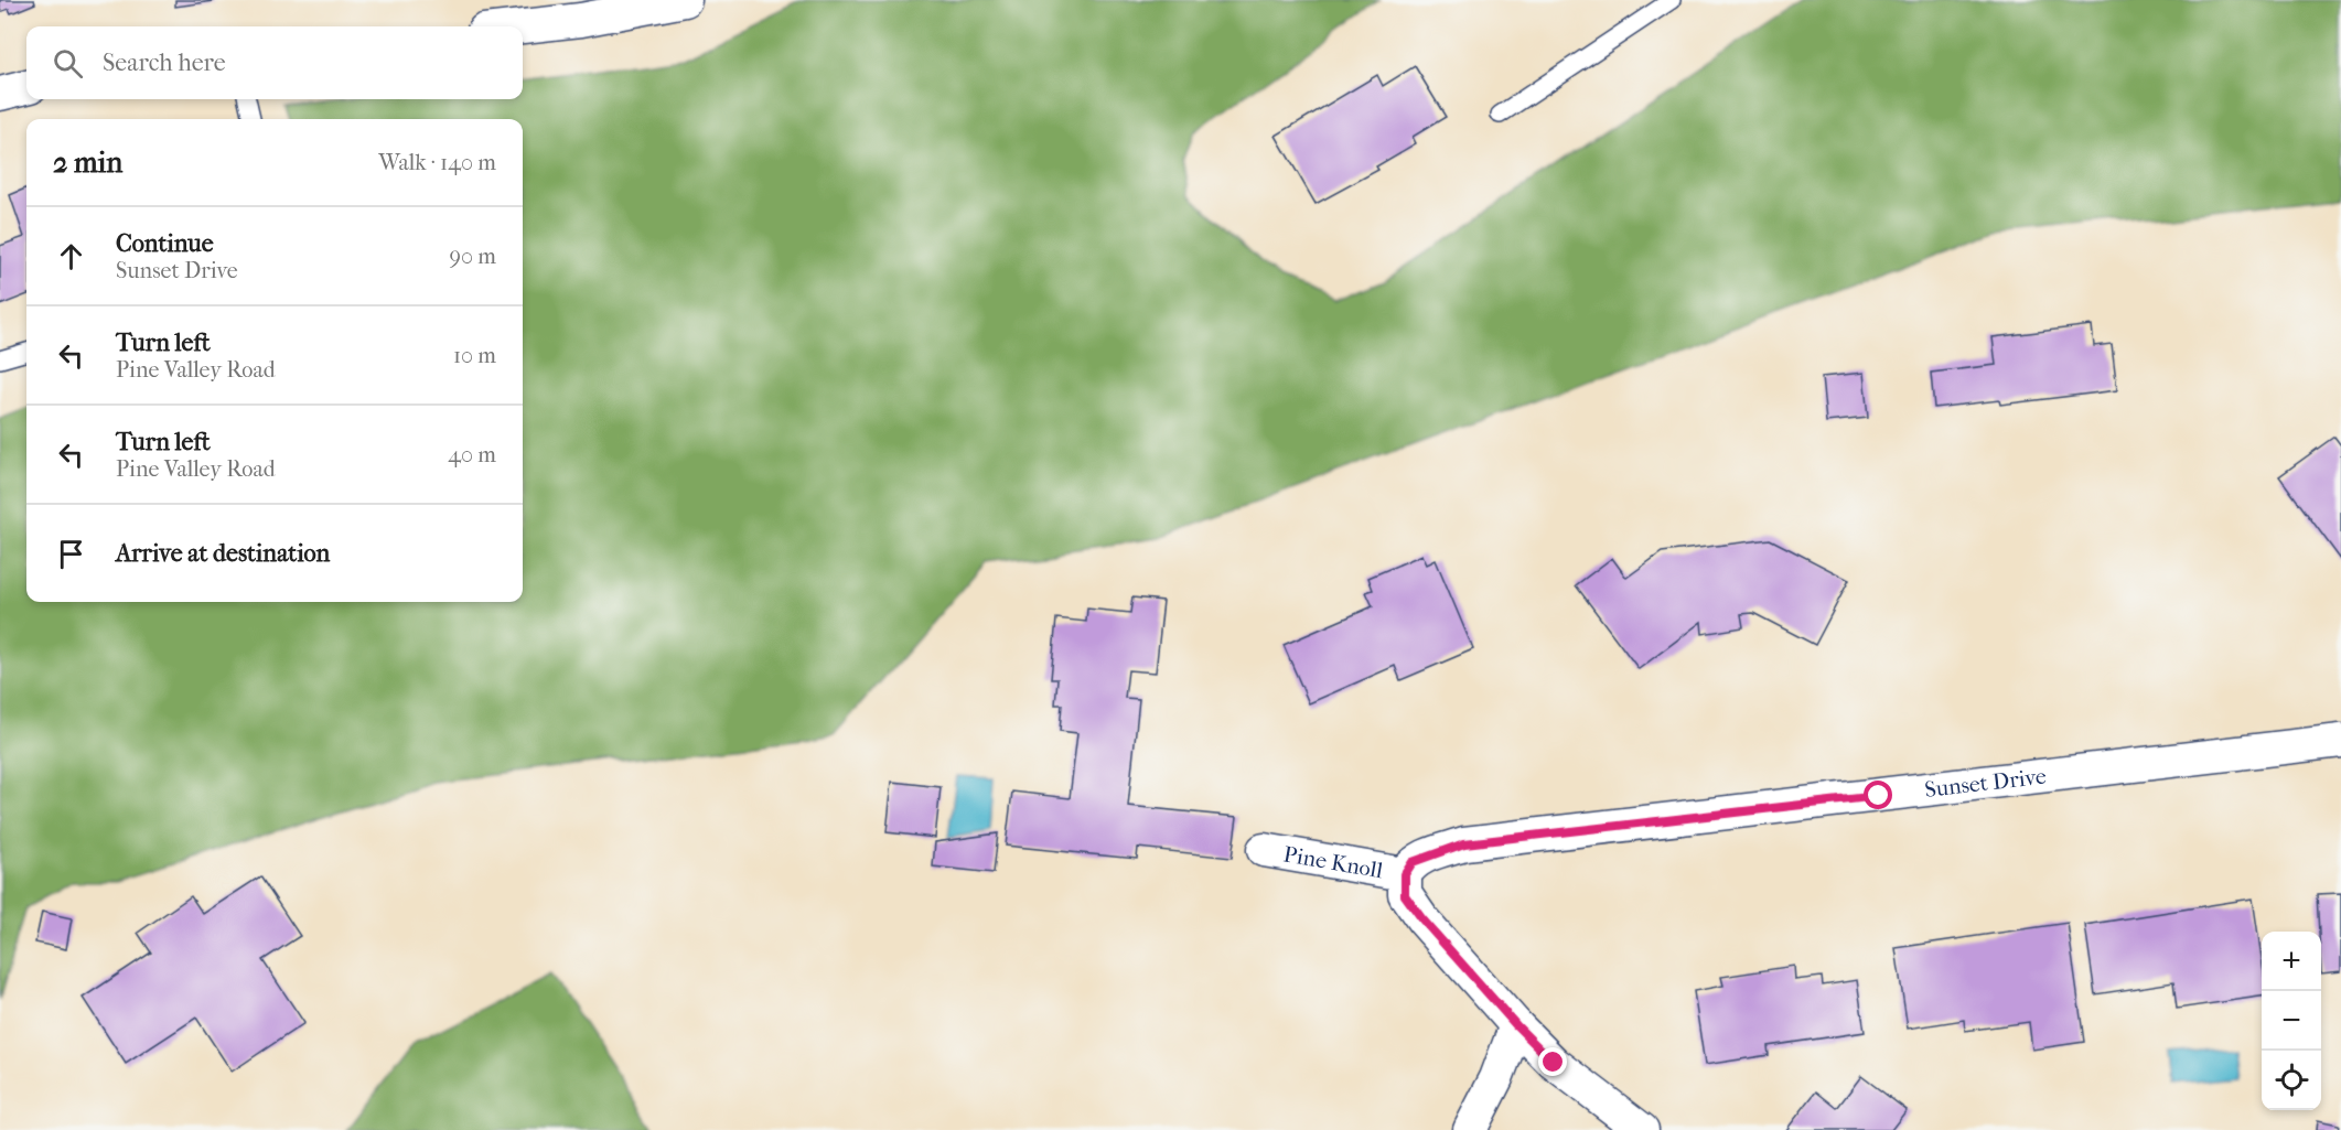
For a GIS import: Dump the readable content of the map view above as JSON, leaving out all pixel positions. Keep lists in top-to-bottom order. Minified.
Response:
{"streets":{"street":["Sunset Drive","Pine Knoll"]},"crossings":[["Sunset Drive","Pine Knoll"]],"page":{"search":"Search here","heading":["2 min","Walk · 140 m"],"list":[["Continue","Sunset Drive","90 m"],["Turn left","Pine Valley Road","10 m"],["Turn left","Pine Valley Road","40 m"],"Arrive at destination"],"map_buttons":["+","−"]}}
